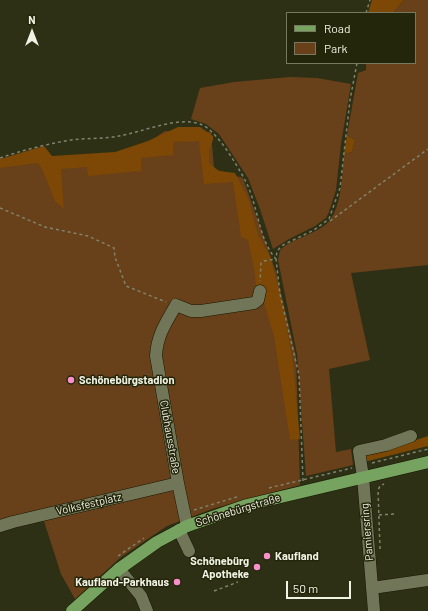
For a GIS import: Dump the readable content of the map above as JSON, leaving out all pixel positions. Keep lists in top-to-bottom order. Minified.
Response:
{"streets":{"main road":["Schönebürgstraße"],"street":["Clubhausstraße","Volksfestplatz","Pamiersring"]},"crossings":[["Clubhausstraße","Volksfestplatz"],["Clubhausstraße","Schönebürgstraße"],["Schönebürgstraße","Pamiersring"]],"places":["Schönebürgstadion","Kaufland","Schönebürg Apotheke","Kaufland-Parkhaus"],"legend":["Road","Park"],"scale_bar":"50 m","north":"top"}
